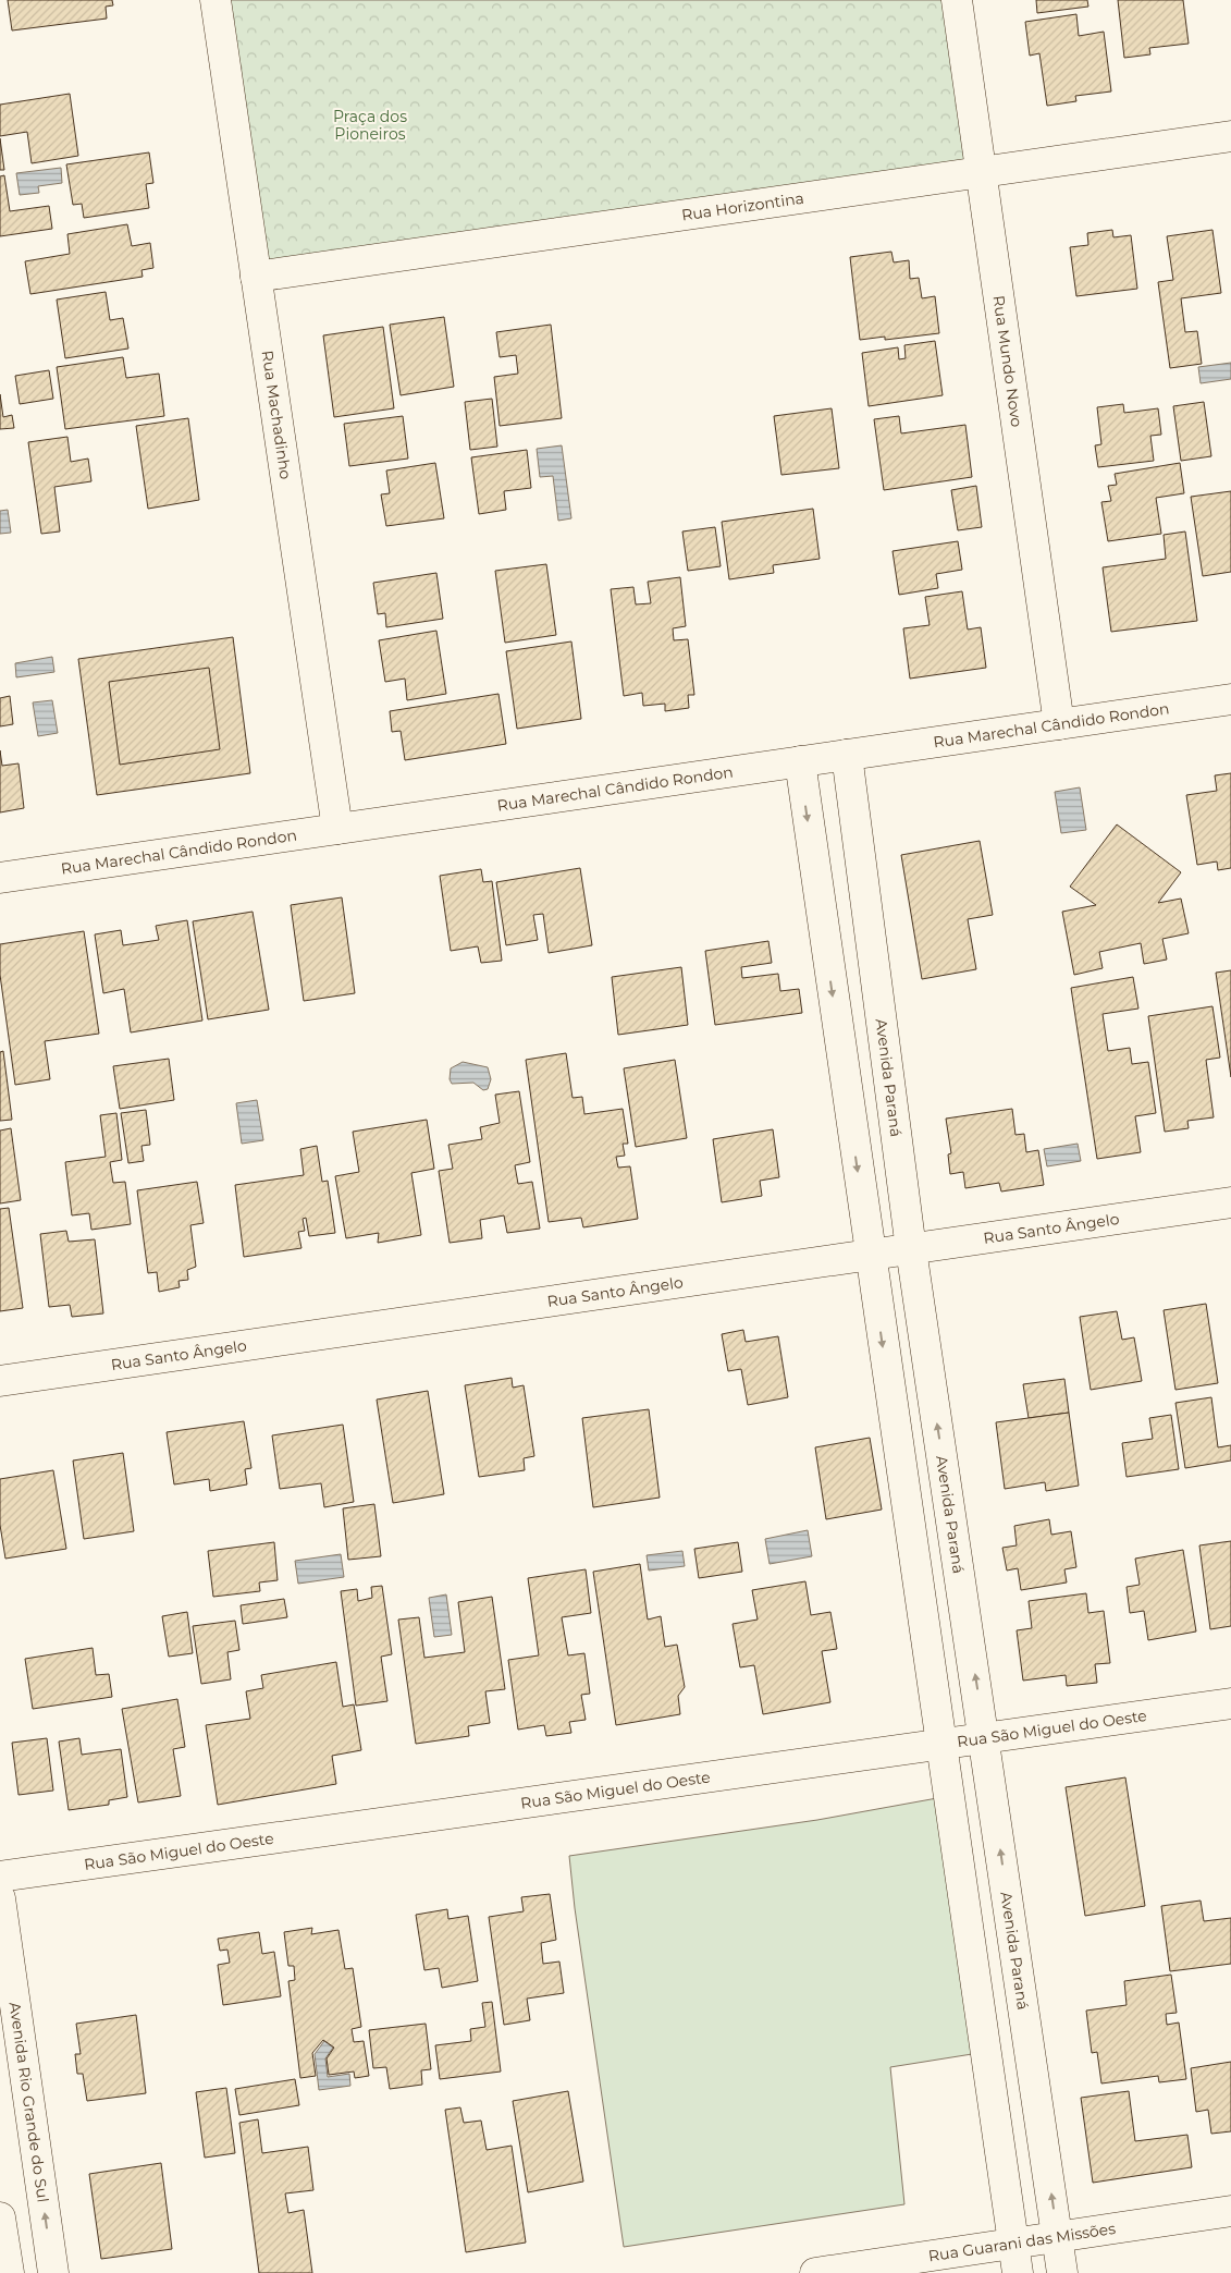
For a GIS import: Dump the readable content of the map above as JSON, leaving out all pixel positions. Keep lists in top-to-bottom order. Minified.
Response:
{"streets":{"street":["Rua Horizontina","Rua Mundo Novo","Rua Machadinho","Rua Marechal Cândido Rondon","Avenida Paraná","Rua Santo Ângelo","Rua São Miguel do Oeste","Avenida Rio Grande do Sul","Rua Guarani das Missões"]},"crossings":[["Rua Horizontina","Rua Mundo Novo"],["Rua Horizontina","Rua Machadinho"],["Rua Mundo Novo","Rua Marechal Cândido Rondon"],["Rua Machadinho","Rua Marechal Cândido Rondon"],["Rua Marechal Cândido Rondon","Avenida Paraná"],["Avenida Paraná","Rua Santo Ângelo"],["Avenida Paraná","Rua São Miguel do Oeste"],["Avenida Paraná","Rua Guarani das Missões"]],"one_way":["Avenida Rio Grande do Sul"],"parks":["Praça dos Pioneiros"]}
